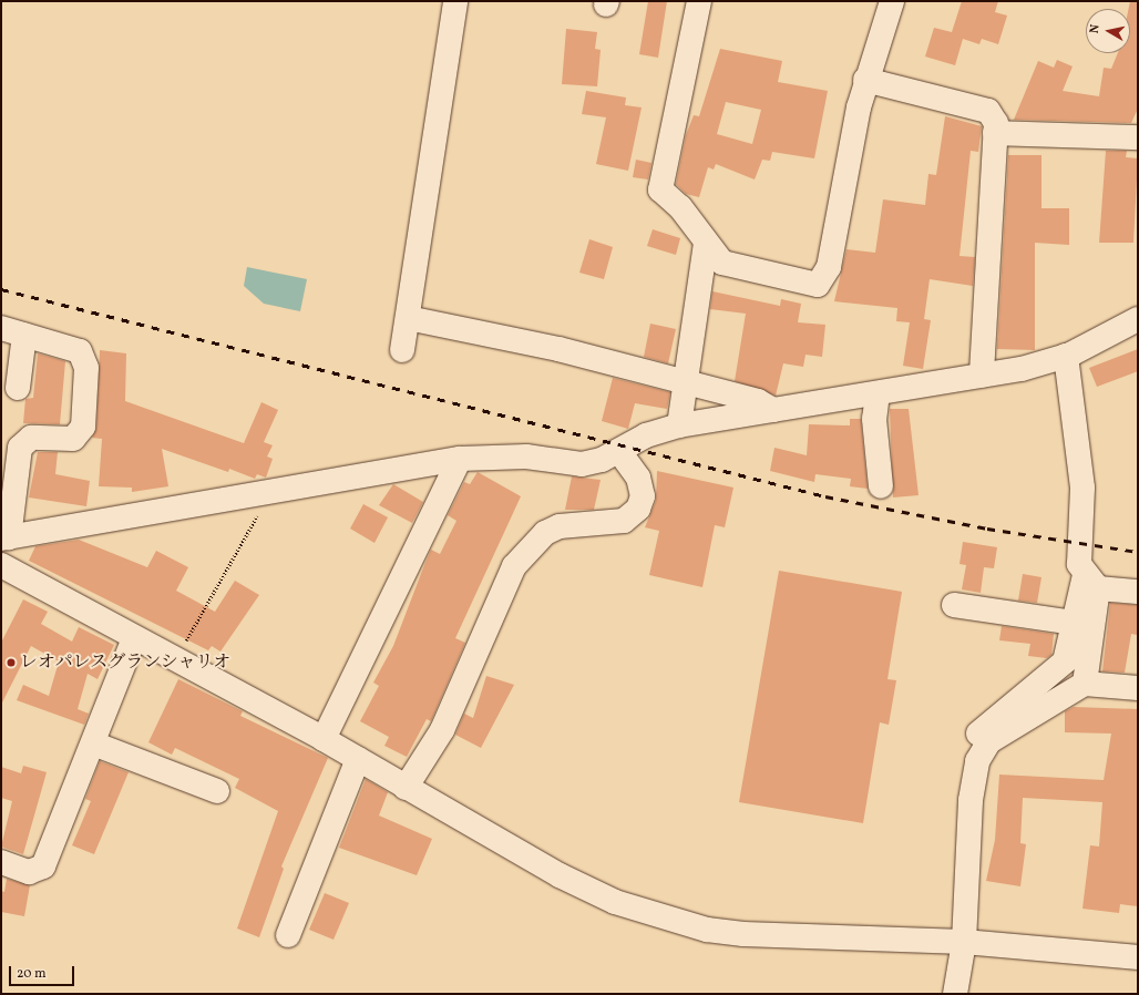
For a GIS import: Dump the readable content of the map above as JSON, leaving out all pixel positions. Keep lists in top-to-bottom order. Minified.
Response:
{"places":["レオパレスグランシャリオ"],"scale_bar":"20 m","north":"left"}
